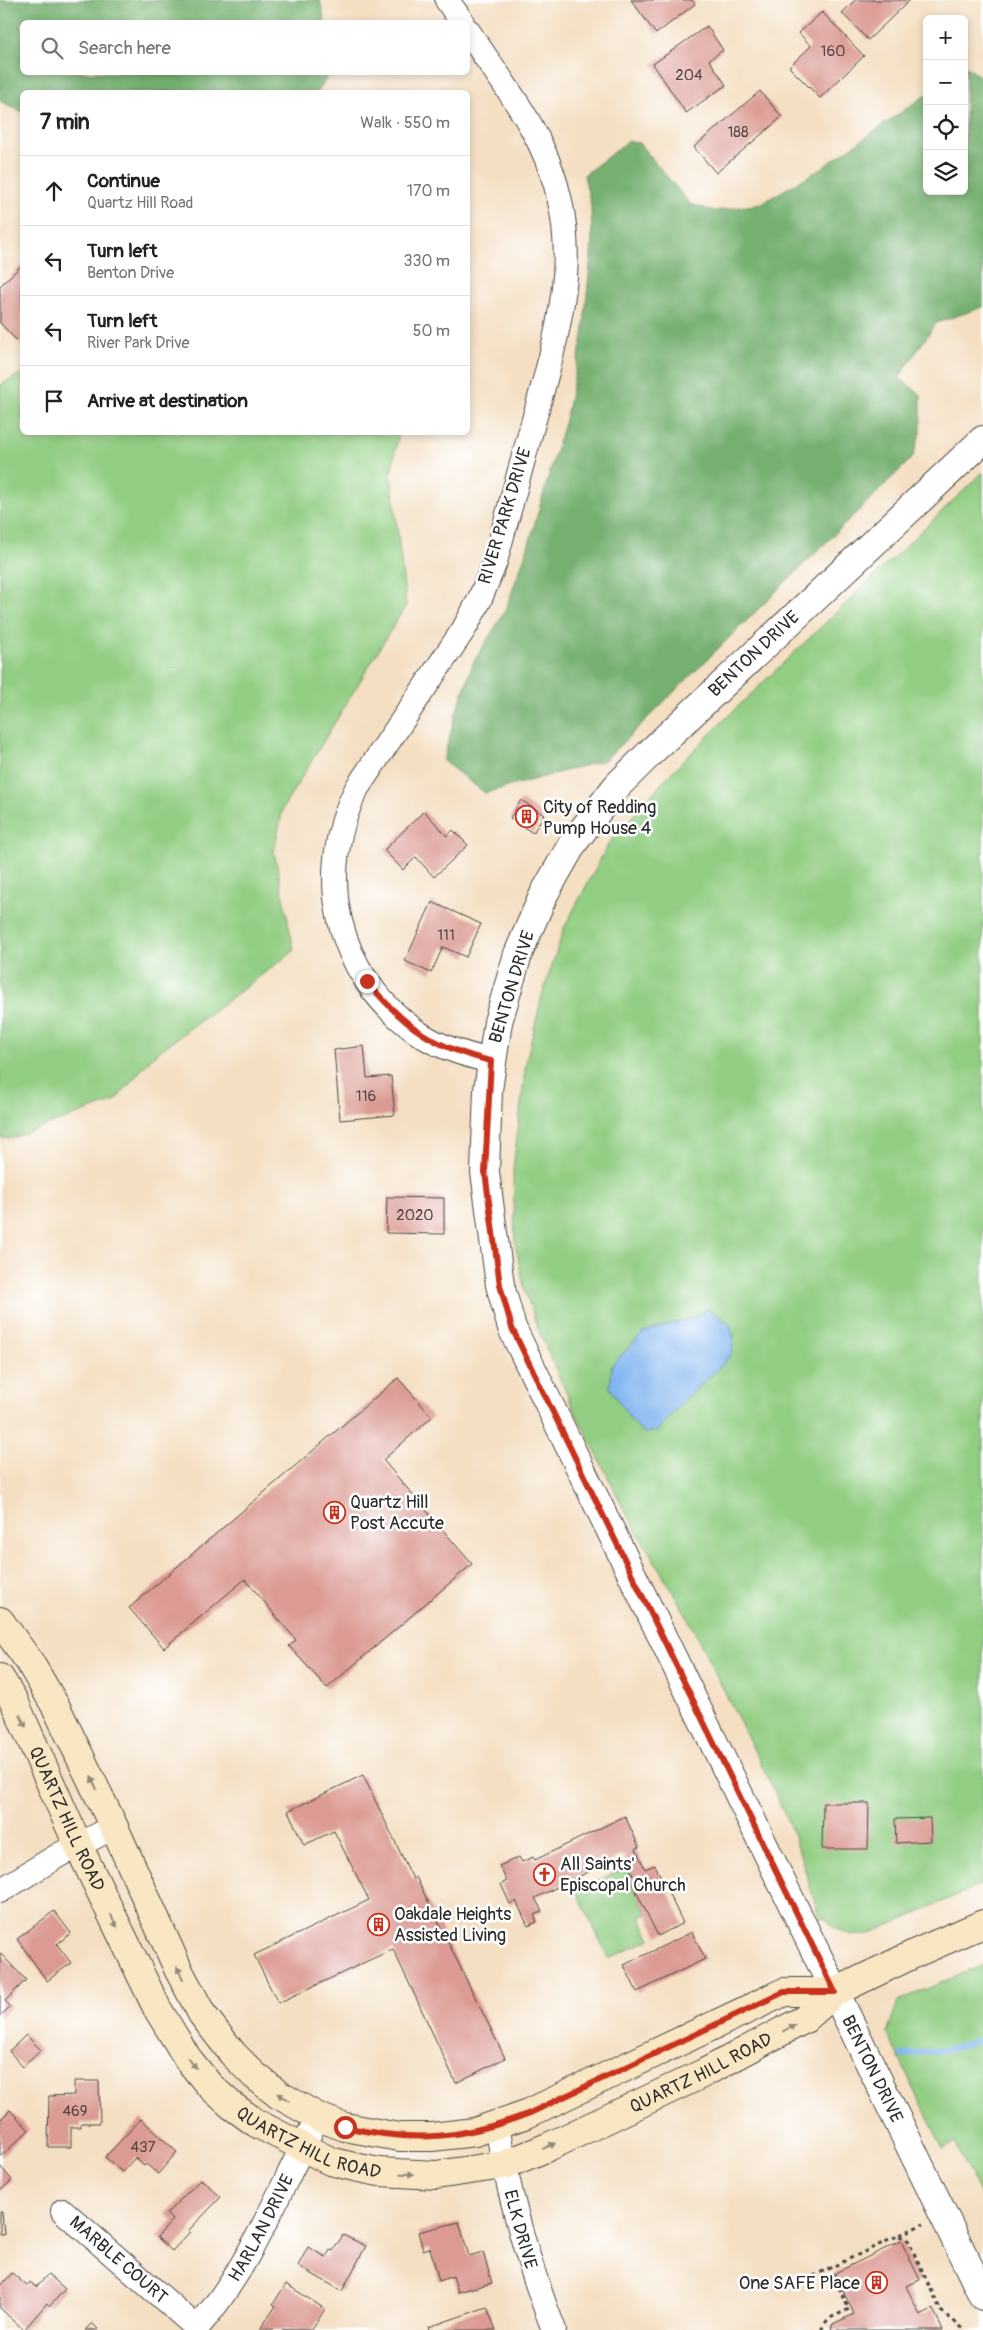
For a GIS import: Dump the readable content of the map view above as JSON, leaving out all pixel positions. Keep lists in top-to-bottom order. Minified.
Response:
{"streets":{"main road":["QUARTZ HILL ROAD"],"street":["RIVER PARK DRIVE","BENTON DRIVE","HARLAN DRIVE","ELK DRIVE","MARBLE COURT"]},"crossings":[["RIVER PARK DRIVE","BENTON DRIVE"],["BENTON DRIVE","QUARTZ HILL ROAD"],["QUARTZ HILL ROAD","HARLAN DRIVE"],["QUARTZ HILL ROAD","ELK DRIVE"],["HARLAN DRIVE","MARBLE COURT"]],"places":{"building":["City of Redding Pump House 4","Quartz Hill Post Accute","Oakdale Heights Assisted Living","One SAFE Place"],"church":["All Saints' Episcopal Church"]},"house_numbers":["160","204","188","111","116","2020","469","437"],"page":{"map_buttons":["+","−"],"search":"Search here","heading":["7 min","Walk · 550 m"],"list":[["Continue","Quartz Hill Road","170 m"],["Turn left","Benton Drive","330 m"],["Turn left","River Park Drive","50 m"],"Arrive at destination"]}}
